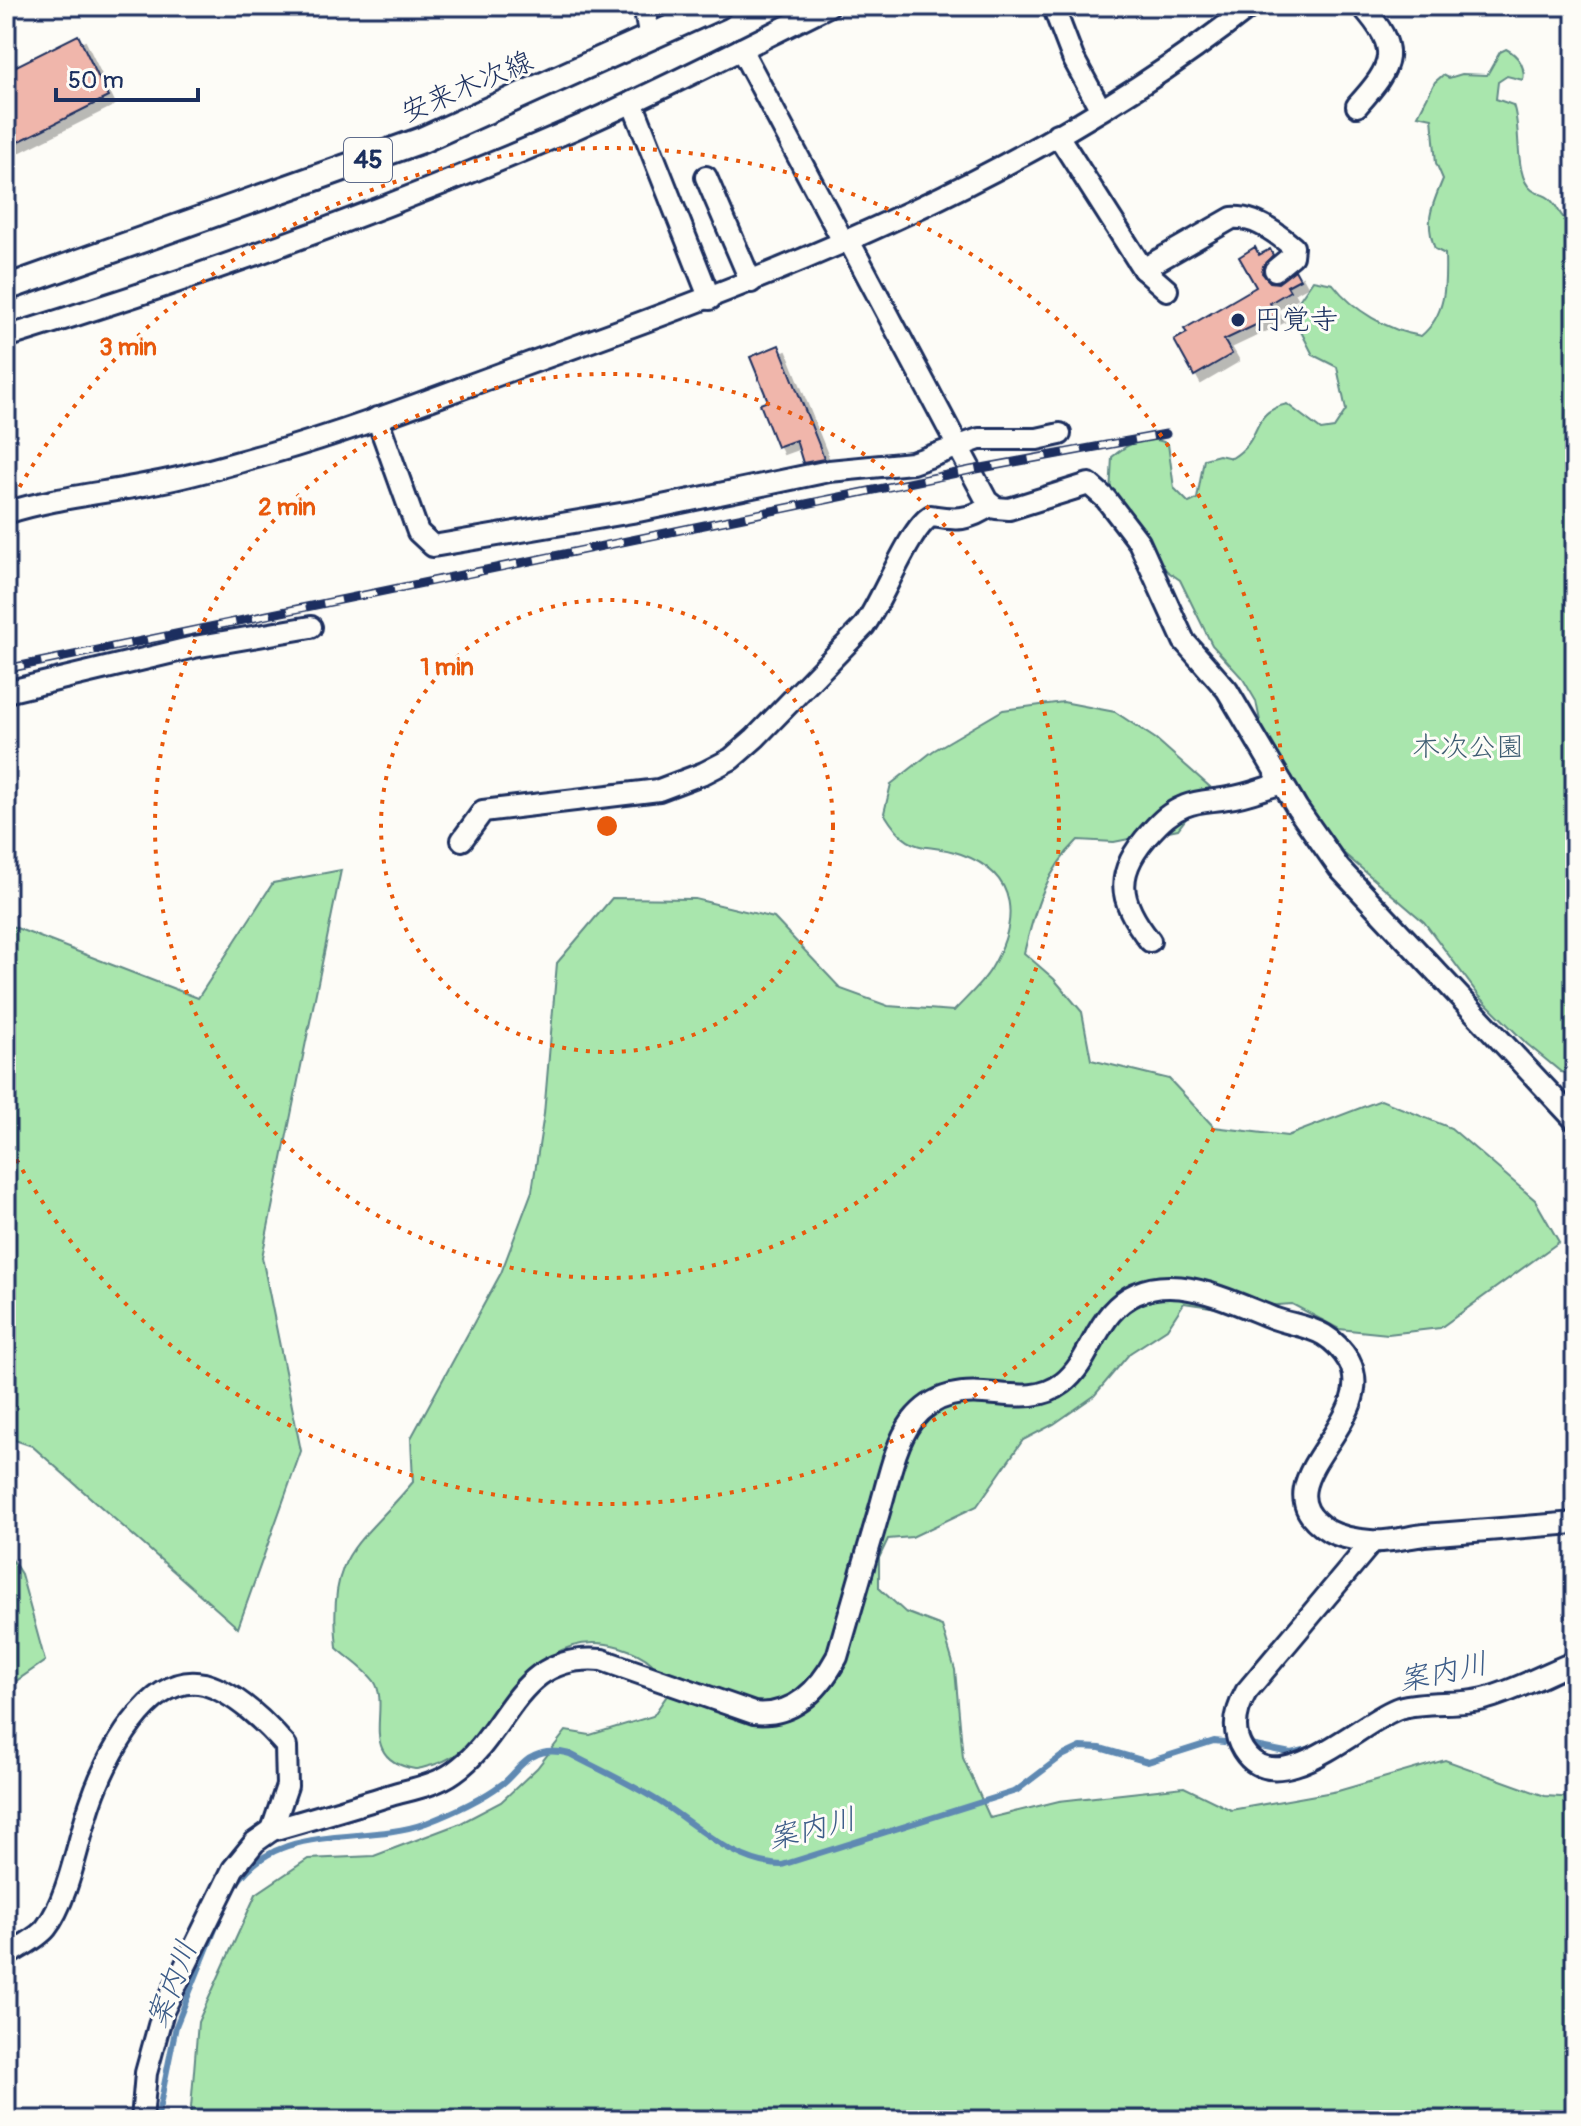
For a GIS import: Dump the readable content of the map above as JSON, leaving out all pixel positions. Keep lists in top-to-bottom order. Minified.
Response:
{"streets":{"main road":["安来木次線","45"]},"water":["案内川"],"parks":["木次公園"],"places":["円覚寺"],"scale_bar":"50 m","rings":["3 min","2 min","1 min"]}
